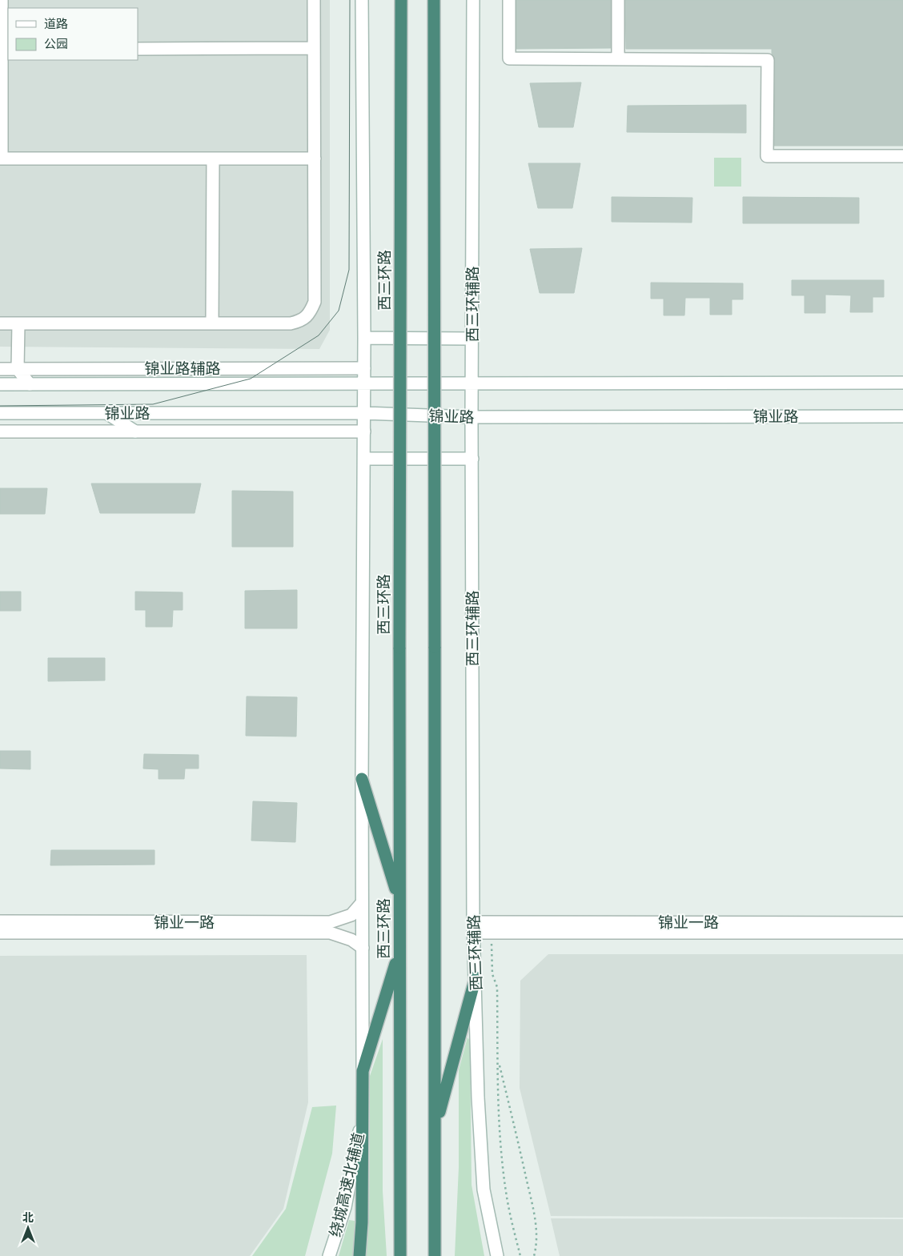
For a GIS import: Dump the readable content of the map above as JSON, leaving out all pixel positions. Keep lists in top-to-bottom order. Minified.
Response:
{"streets":{"highway":["西三环路"],"main road":["西三环辅路","锦业路辅路","锦业路","锦业一路","绕城高速北辅道"]},"crossings":[["西三环辅路","锦业路"],["西三环辅路","锦业一路"]],"legend":["道路","公园"],"north":"top"}
